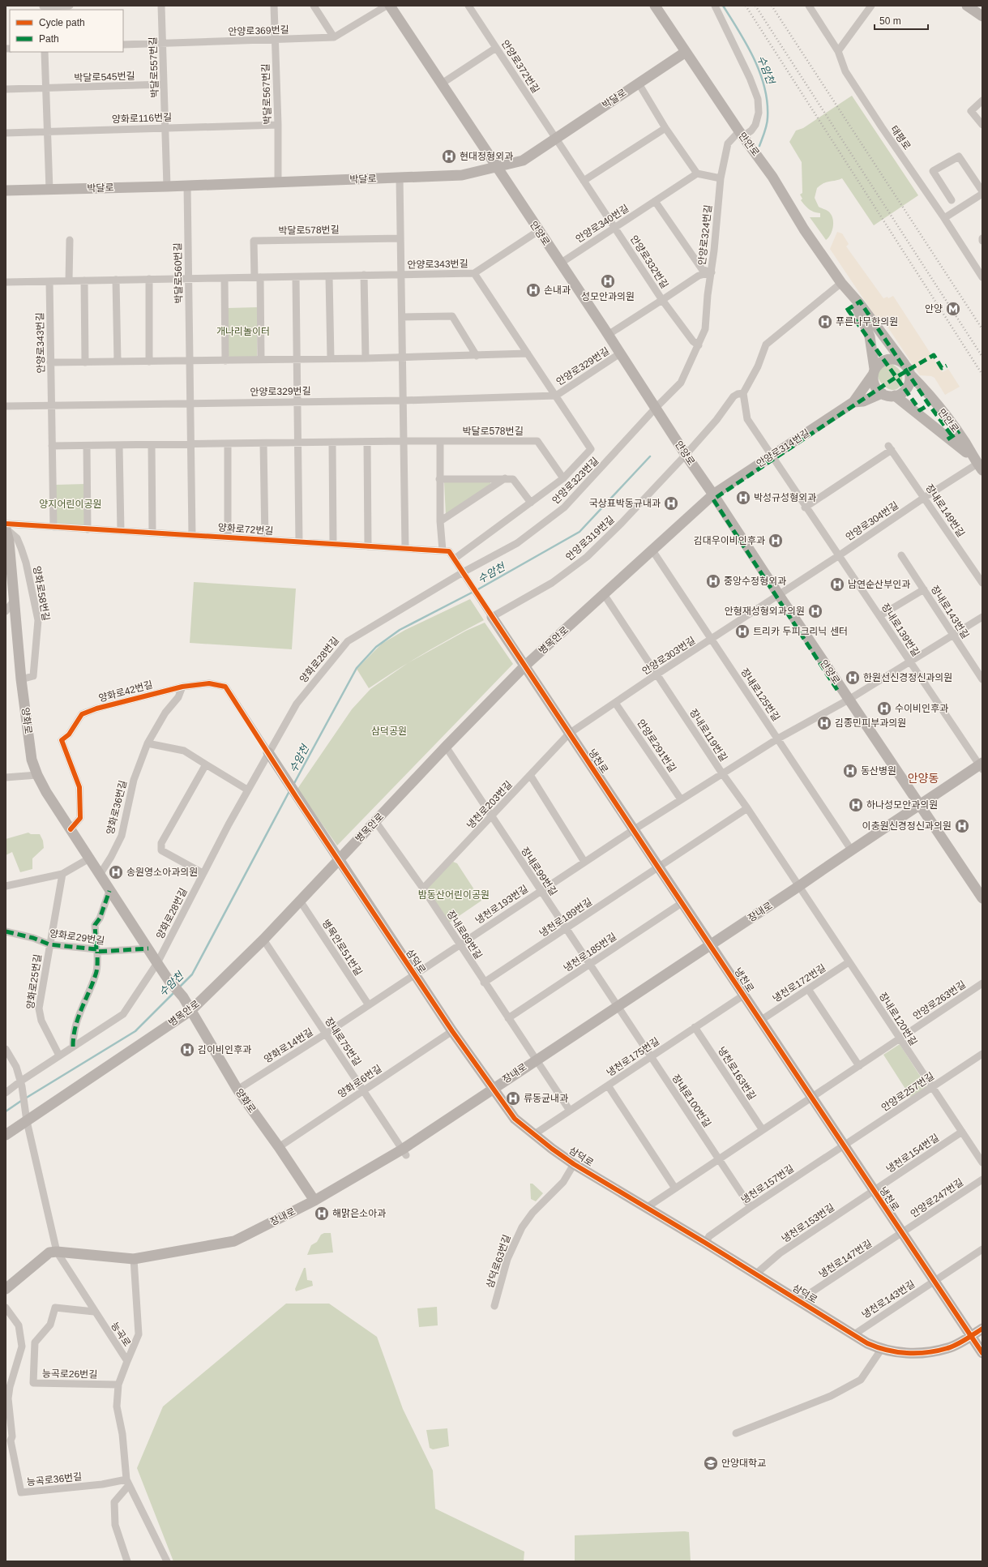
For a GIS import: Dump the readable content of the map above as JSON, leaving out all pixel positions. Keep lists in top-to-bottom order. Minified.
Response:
{"streets":{"street":["안양로369번길","안양로372번길","박달로557번길","박달로545번길","박달로567번길","박달로","양화로116번길","태평로","만안로","안양로340번길","박달로578번길","안양로","안양로324번길","안양로332번길","안양로343번길","박달로560번길","안양로329번길","안양로314번길","안양로323번길","장내로149번길","안양로304번길","양화로72번길","안양로319번길","양화로58번길","장내로143번길","장내로139번길","병목안로","안양로303번길","양화로28번길","양화로42번길","장내로125번길","양화로","장내로119번길","안양로291번길","냉천로","냉천로203번길","양화로36번길","장내로99번길","냉천로193번길","장내로","냉천로189번길","장내로89번길","양화로29번길","병목안로51번길","냉천로185번길","삼덕로","양화로25번길","냉천로172번길","안양로263번길","장내로120번길","장내로75번길","양화로14번길","냉천로175번길","냉천로163번길","양화로6번길","안양로257번길","장내로100번길","냉천로154번길","냉천로157번길","안양로247번길","냉천로153번길","냉천로147번길","삼덕로63번길","냉천로143번길","능곡로","능곡로26번길","능곡로36번길"]},"crossings":[["안양로369번길","박달로557번길"],["안양로369번길","박달로567번길"],["안양로372번길","박달로"],["안양로372번길","안양로332번길"],["박달로557번길","박달로545번길"],["박달로557번길","박달로"],["박달로557번길","양화로116번길"],["박달로567번길","박달로"],["박달로567번길","양화로116번길"],["박달로","만안로"],["박달로","안양로"],["박달로","안양로332번길"],["박달로","박달로560번길"],["만안로","안양로324번길"],["만안로","안양로304번길"],["안양로340번길","안양로"],["안양로340번길","안양로332번길"],["박달로578번길","안양로343번길"],["안양로","안양로324번길"],["안양로","안양로332번길"],["안양로","안양로343번길"],["안양로","안양로329번길"],["안양로","안양로314번길"],["안양로","안양로323번길"],["안양로","안양로304번길"],["안양로","안양로319번길"],["안양로","병목안로"],["안양로","안양로303번길"],["안양로","장내로"],["안양로324번길","안양로323번길"],["안양로343번길","박달로560번길"],["안양로343번길","안양로329번길"],["박달로560번길","안양로329번길"],["박달로560번길","양화로72번길"],["안양로314번길","장내로139번길"],["안양로314번길","병목안로"],["안양로323번길","양화로72번길"],["안양로323번길","양화로28번길"],["장내로149번길","안양로304번길"],["장내로149번길","장내로139번길"],["안양로304번길","장내로139번길"],["안양로304번길","안양로303번길"],["양화로72번길","안양로319번길"],["양화로72번길","양화로28번길"],["양화로72번길","냉천로"],["안양로319번길","장내로139번길"],["안양로319번길","냉천로"],["양화로58번길","양화로"],["장내로139번길","장내로"],["병목안로","장내로125번길"],["병목안로","양화로"],["병목안로","장내로119번길"],["병목안로","냉천로"],["병목안로","장내로99번길"],["병목안로","장내로89번길"],["병목안로","병목안로51번길"],["병목안로","삼덕로"],["병목안로","장내로75번길"],["병목안로","능곡로"],["안양로303번길","장내로125번길"],["안양로303번길","장내로119번길"],["안양로303번길","안양로291번길"],["안양로303번길","냉천로"],["안양로303번길","냉천로203번길"],["양화로28번길","양화로42번길"],["양화로28번길","양화로"],["양화로28번길","삼덕로"],["양화로42번길","양화로"],["양화로42번길","양화로36번길"],["양화로42번길","삼덕로"],["장내로125번길","장내로"],["양화로","양화로36번길"],["양화로","장내로"],["양화로","양화로29번길"],["양화로","양화로14번길"],["양화로","양화로6번길"],["장내로119번길","장내로"],["장내로119번길","장내로120번길"],["냉천로","냉천로203번길"],["냉천로","냉천로193번길"],["냉천로","장내로"],["냉천로","냉천로189번길"],["냉천로","냉천로185번길"],["냉천로","삼덕로"],["냉천로","냉천로172번길"],["냉천로","안양로263번길"],["냉천로","냉천로175번길"],["냉천로","안양로257번길"],["냉천로","냉천로154번길"],["냉천로","냉천로157번길"],["냉천로","안양로247번길"],["냉천로","냉천로153번길"],["냉천로","냉천로147번길"],["냉천로","냉천로143번길"],["냉천로203번길","장내로99번길"],["냉천로203번길","장내로89번길"],["장내로99번길","냉천로193번길"],["장내로99번길","장내로"],["장내로99번길","냉천로189번길"],["장내로99번길","냉천로185번길"],["장내로99번길","장내로100번길"],["냉천로193번길","장내로89번길"],["냉천로193번길","삼덕로"],["냉천로193번길","양화로14번길"],["장내로","장내로89번길"],["장내로","삼덕로"],["장내로","장내로120번길"],["장내로","장내로75번길"],["장내로","냉천로175번길"],["장내로","장내로100번길"],["장내로","능곡로"],["냉천로189번길","장내로89번길"],["장내로89번길","냉천로185번길"],["양화로29번길","양화로25번길"],["병목안로51번길","양화로14번길"],["삼덕로","양화로14번길"],["삼덕로","냉천로175번길"],["삼덕로","양화로6번길"],["삼덕로","냉천로157번길"],["삼덕로","냉천로153번길"],["삼덕로","냉천로147번길"],["삼덕로","삼덕로63번길"],["삼덕로","냉천로143번길"],["냉천로172번길","장내로120번길"],["안양로263번길","장내로120번길"],["장내로120번길","안양로257번길"],["장내로120번길","냉천로154번길"],["장내로75번길","양화로14번길"],["장내로75번길","양화로6번길"],["냉천로175번길","냉천로163번길"],["냉천로175번길","장내로100번길"],["안양로257번길","냉천로157번길"],["장내로100번길","냉천로157번길"],["냉천로154번길","냉천로153번길"],["안양로247번길","냉천로147번길"],["능곡로","능곡로26번길"],["능곡로","능곡로36번길"]],"districts":["안양동"],"water":["수암천"],"parks":["개나리놀이터","양지어린이공원","삼덕공원","밤동산어린이공원"],"places":{"hospital":["현대정형외과","성모안과의원","손내과","푸른나무한의원","박성규성형외과","국상표박동규내과","김대우이비인후과","중앙수정형외과","남연순산부인과","안형재성형외과의원","트리카 두피크리닉 센터","한원선신경정신과의원","수이비인후과","김종민피부과의원","동산병원","하나성모안과의원","이충원신경정신과의원","송원영소아과의원","김이비인후과","류동균내과","해맑은소아과"],"metro station":["안양"],"school or university":["안양대학교"]},"legend":["Cycle path","Path"],"scale_bar":"50 m"}
